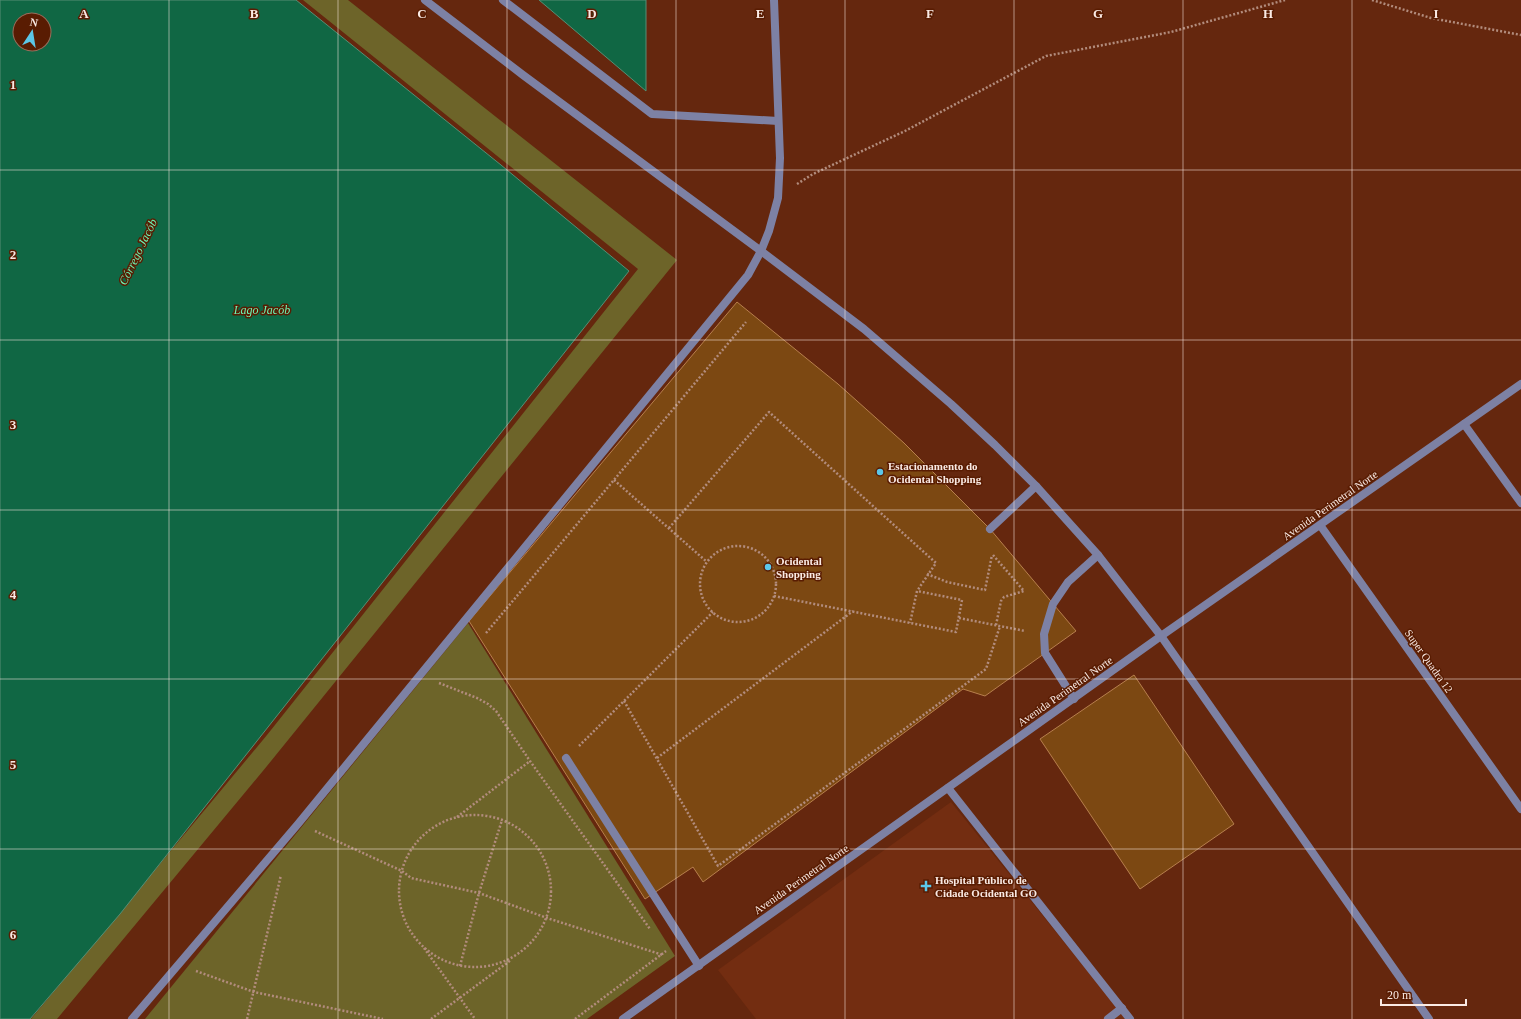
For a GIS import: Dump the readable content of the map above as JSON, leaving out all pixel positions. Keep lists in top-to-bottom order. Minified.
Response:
{"streets":{"street":["Avenida Perimetral Norte","Super Quadra 12"]},"crossings":[["Avenida Perimetral Norte","Super Quadra 12"]],"water":["Córrego Jacób","Lago Jacób"],"places":{"other":["Estacionamento do Ocidental Shopping","Ocidental Shopping"],"health":["Hospital Público de Cidade Ocidental GO"]},"scale_bar":"20 m","north":"top","grid":{"columns":["A","B","C","D","E","F","G","H","I"],"rows":["1","2","3","4","5","6"]}}
